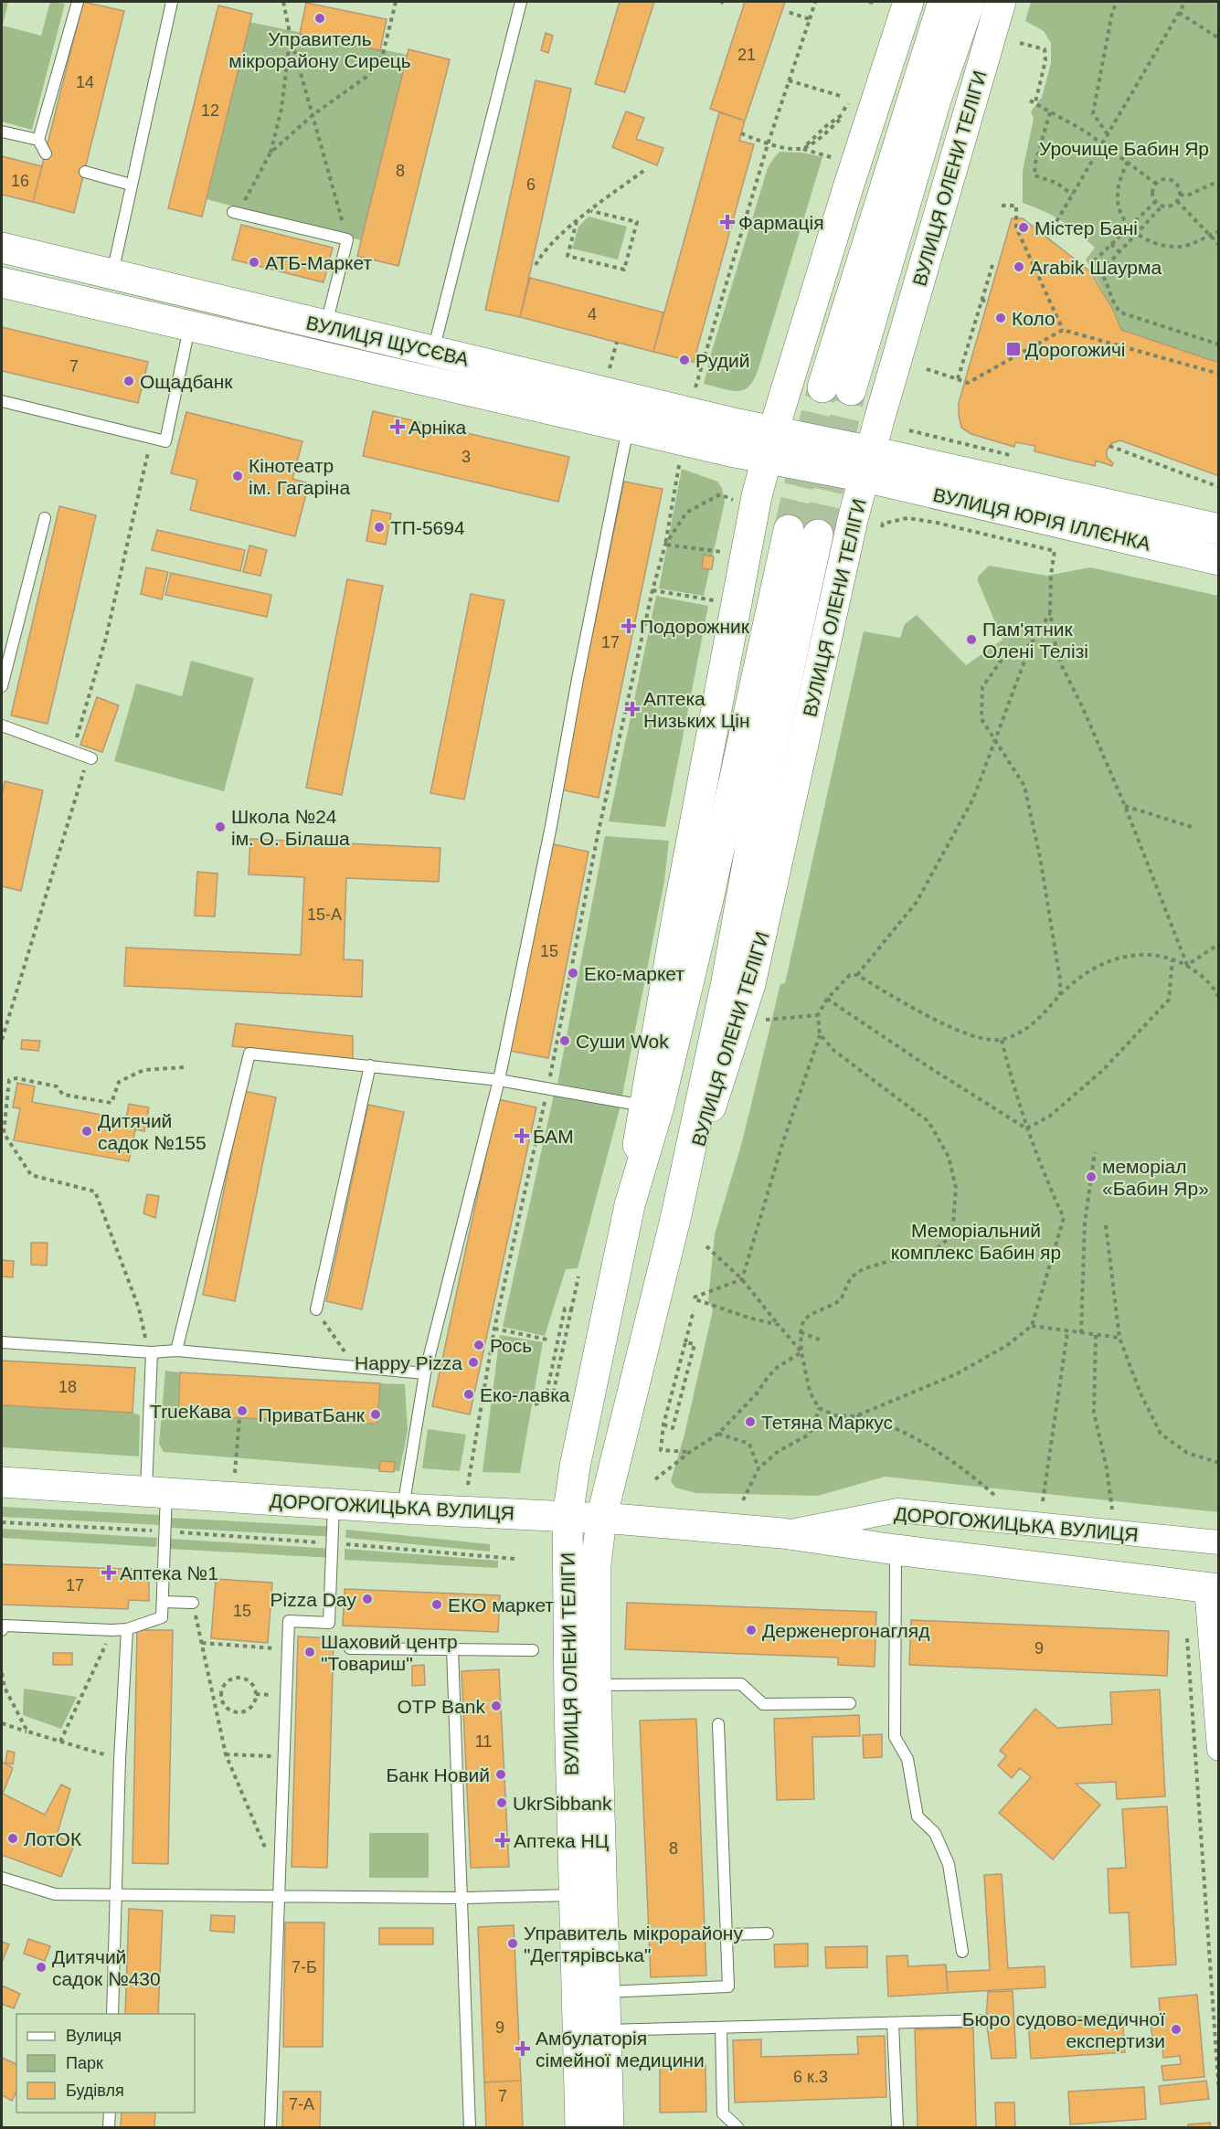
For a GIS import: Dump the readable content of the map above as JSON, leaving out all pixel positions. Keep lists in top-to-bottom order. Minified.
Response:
{"streets":{"main road":["ВУЛИЦЯ ОЛЕНИ ТЕЛІГИ","ВУЛИЦЯ ЩУСЄВА","ВУЛИЦЯ ЮРІЯ ІЛЛЄНКА","ДОРОГОЖИЦЬКА ВУЛИЦЯ"]},"crossings":[["ВУЛИЦЯ ОЛЕНИ ТЕЛІГИ","ВУЛИЦЯ ЩУСЄВА"],["ВУЛИЦЯ ОЛЕНИ ТЕЛІГИ","ВУЛИЦЯ ЮРІЯ ІЛЛЄНКА"],["ВУЛИЦЯ ОЛЕНИ ТЕЛІГИ","ДОРОГОЖИЦЬКА ВУЛИЦЯ"]],"parks":["Урочище Бабин Яр","Меморіальний комплекс Бабин яр"],"places":{"other":["Управитель мікрорайону Сирець","Містер Бані","АТБ-Маркет","Arabik Шаурма","Коло","Рудий","Ощадбанк","Кінотеатр ім. Гагаріна","ТП-5694","Пам'ятник Олені Телізі","Школа №24 ім. О. Білаша","Еко-маркет","Суши Wok","Дитячий садок №155","меморіал «Бабин Яр»","Рось","Happy Pizza","Еко-лавка","TrueКава","ПриватБанк","Тетяна Маркус","Pizza Day","ЕКО маркет","Держенергонагляд","Шаховий центр \"Товариш\"","OTP Bank","Банк Новий","UkrSibbank","ЛотОК","Управитель мікрорайону \"Дегтярівська\"","Дитячий садок №430","Бюро судово-медичної експертизи"],"health":["Фармація","Арніка","Подорожник","Аптека Низьких Цін","БАМ","Аптека №1","Аптека НЦ","Амбулаторія сімейної медицини"],"transit":["Дорогожичі"]},"house_numbers":["21","14","12","8","16","6","4","7","3","17","15-А","15","18","17","15","9","11","8","7-Б","9","6 к.3","7","7-А"],"legend":["Вулиця","Парк","Будівля"]}
